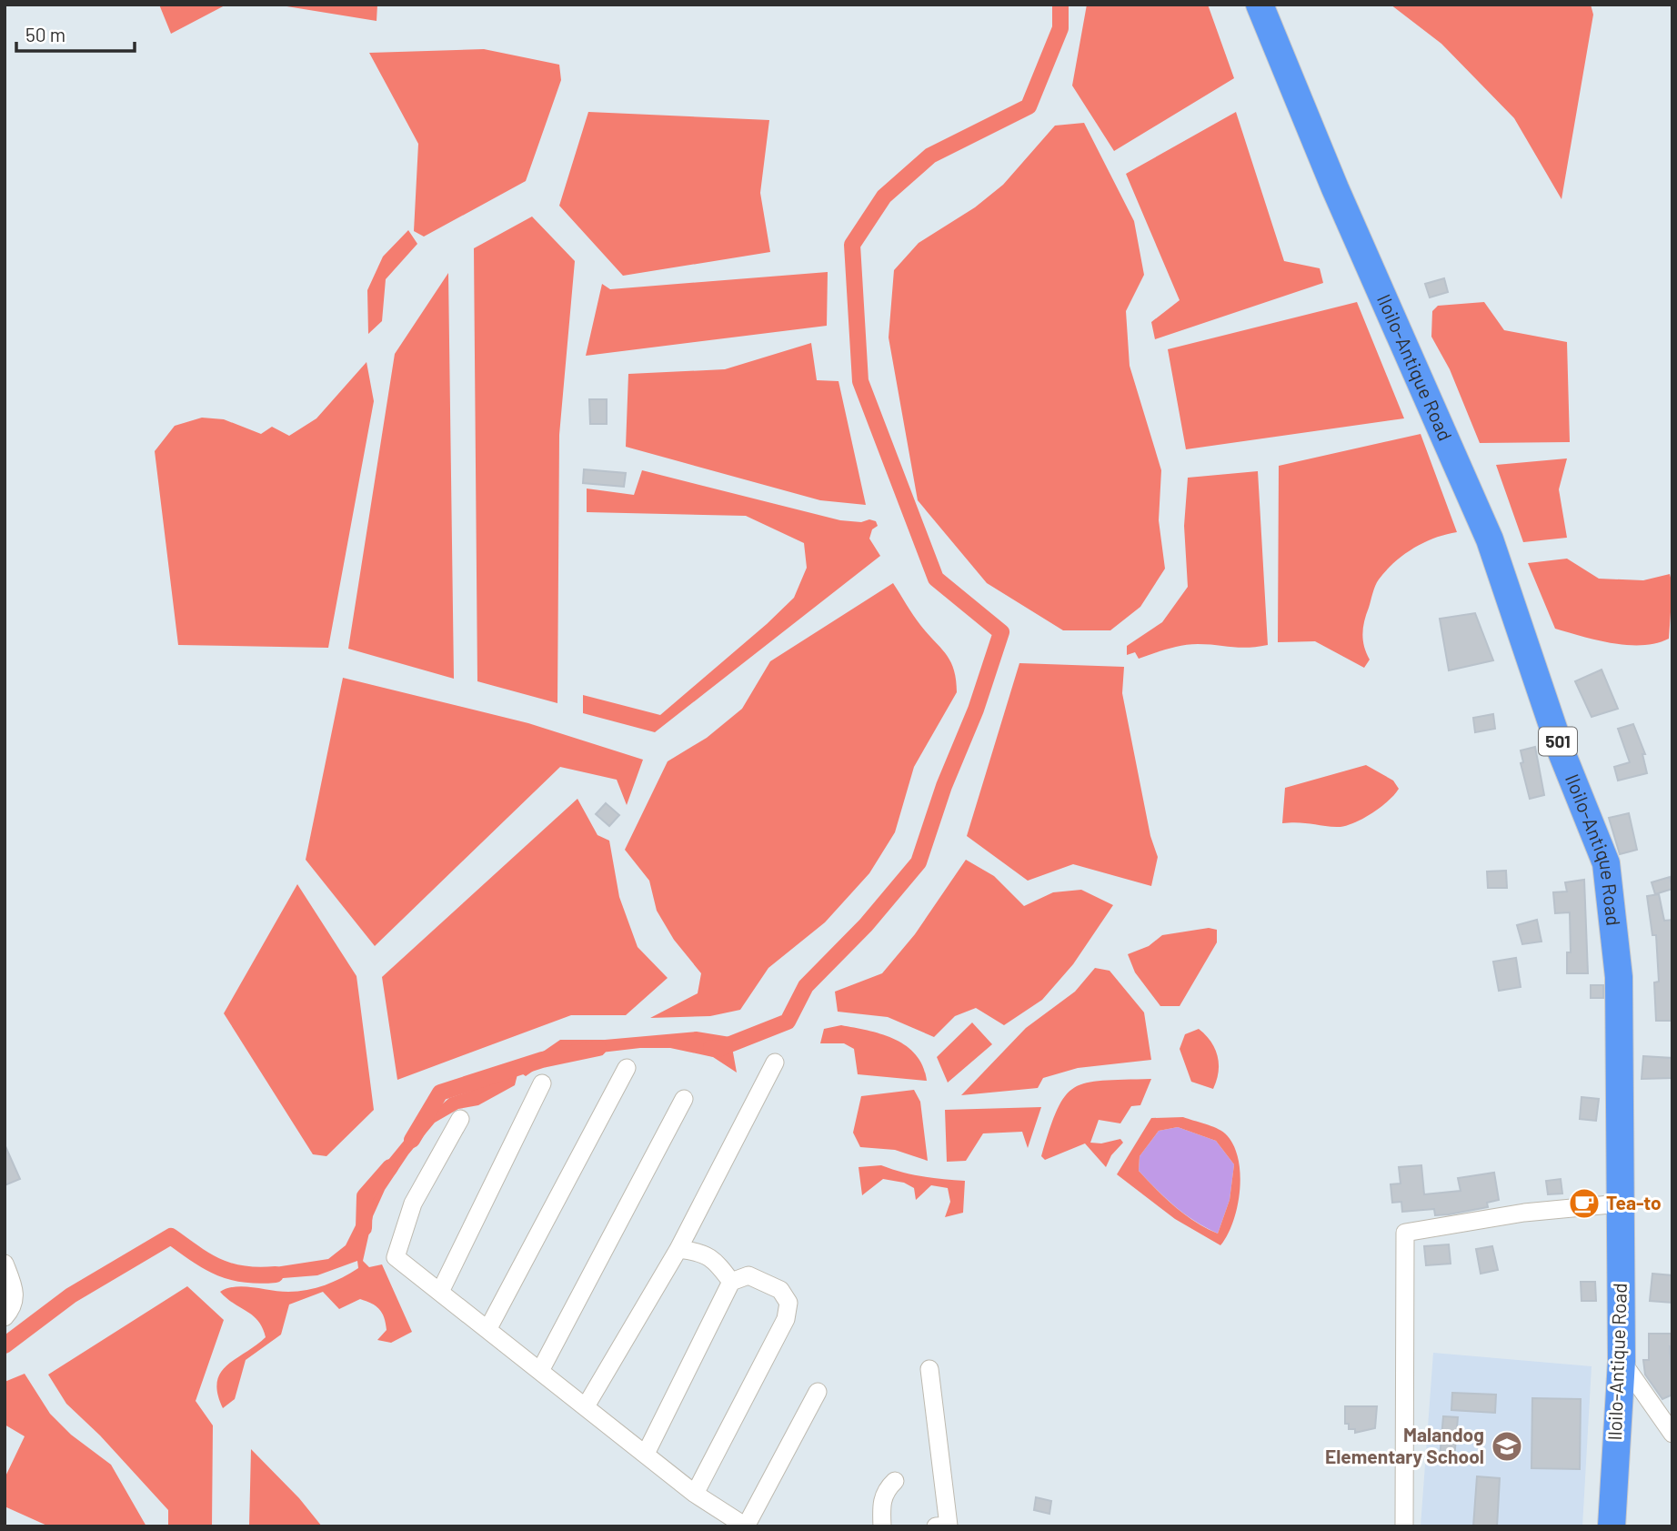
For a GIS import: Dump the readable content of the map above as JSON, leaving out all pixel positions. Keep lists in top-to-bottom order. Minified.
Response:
{"streets":{"main road":["Iloilo-Antique Road","501"]},"places":{"cafe":["Tea-to"],"school or university":["Malandog Elementary School"]},"scale_bar":"50 m"}
